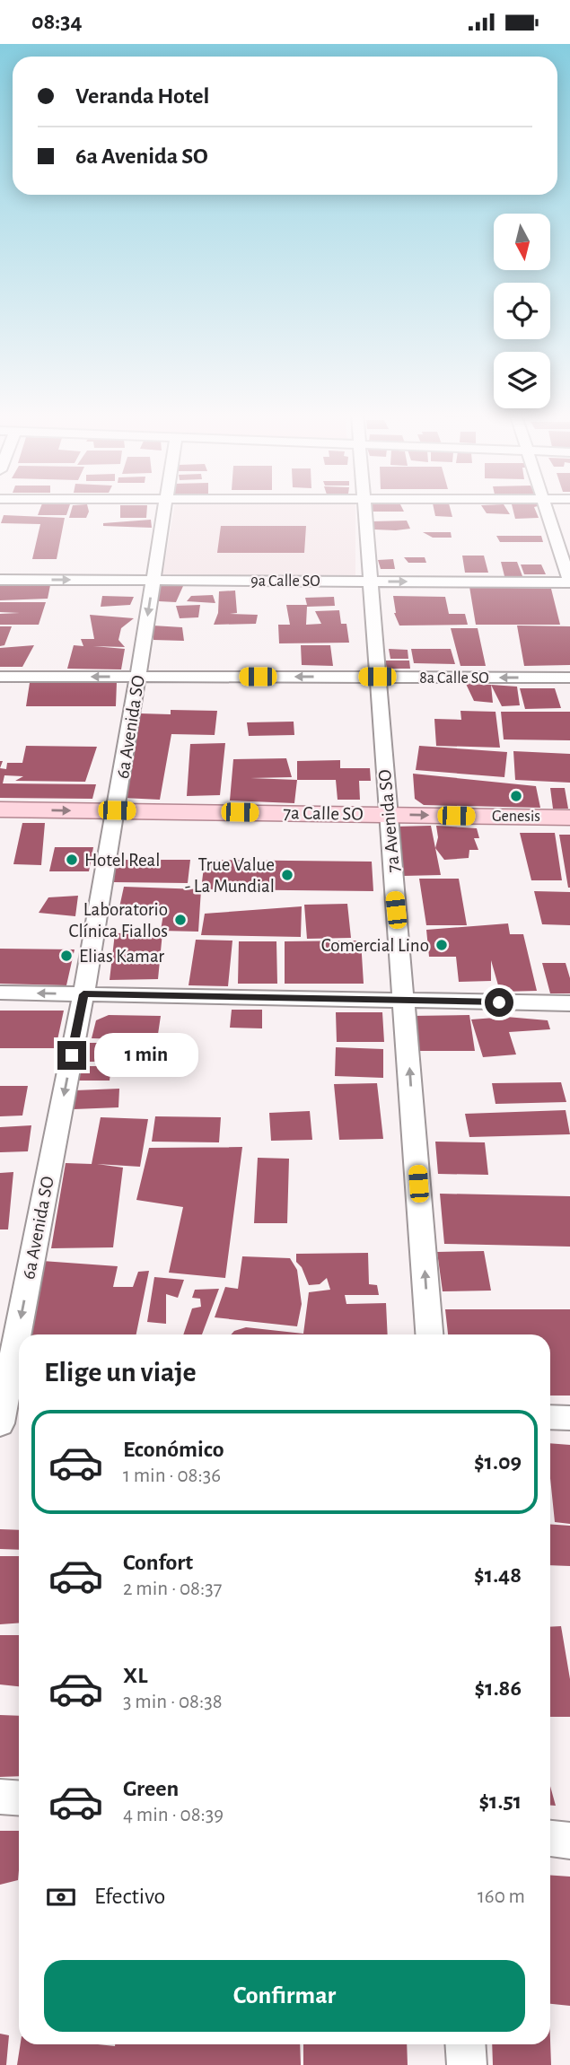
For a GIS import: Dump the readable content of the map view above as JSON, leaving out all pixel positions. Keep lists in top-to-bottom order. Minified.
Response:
{"streets":{"main road":["7a Calle SO"],"street":["9a Calle SO","8a Calle SO","6a Avenida SO","7a Avenida SO"]},"crossings":[["9a Calle SO","6a Avenida SO"],["9a Calle SO","7a Avenida SO"],["8a Calle SO","6a Avenida SO"],["8a Calle SO","7a Avenida SO"],["6a Avenida SO","7a Calle SO"],["7a Calle SO","7a Avenida SO"]],"one_way":["9a Calle SO","8a Calle SO","6a Avenida SO","7a Calle SO","7a Avenida SO"],"places":["Genesis","Hotel Real","True Value - La Mundial","Laboratorio Clínica Fiallos","Comercial Lino","Elias Kamar"],"north":"bottom","page":{"status":"08:34","banner":["Veranda Hotel","6a Avenida SO"],"bubble":"1 min","heading":"Elige un viaje","list":[{"name":"Económico","note":"1 min · 08:36","value":"$1.09"},{"name":"Confort","note":"2 min · 08:37","value":"$1.48"},{"name":"XL","note":"3 min · 08:38","value":"$1.86"},{"name":"Green","note":"4 min · 08:39","value":"$1.51"}],"pay":["Efectivo","160 m"],"buttons":"Confirmar"}}
